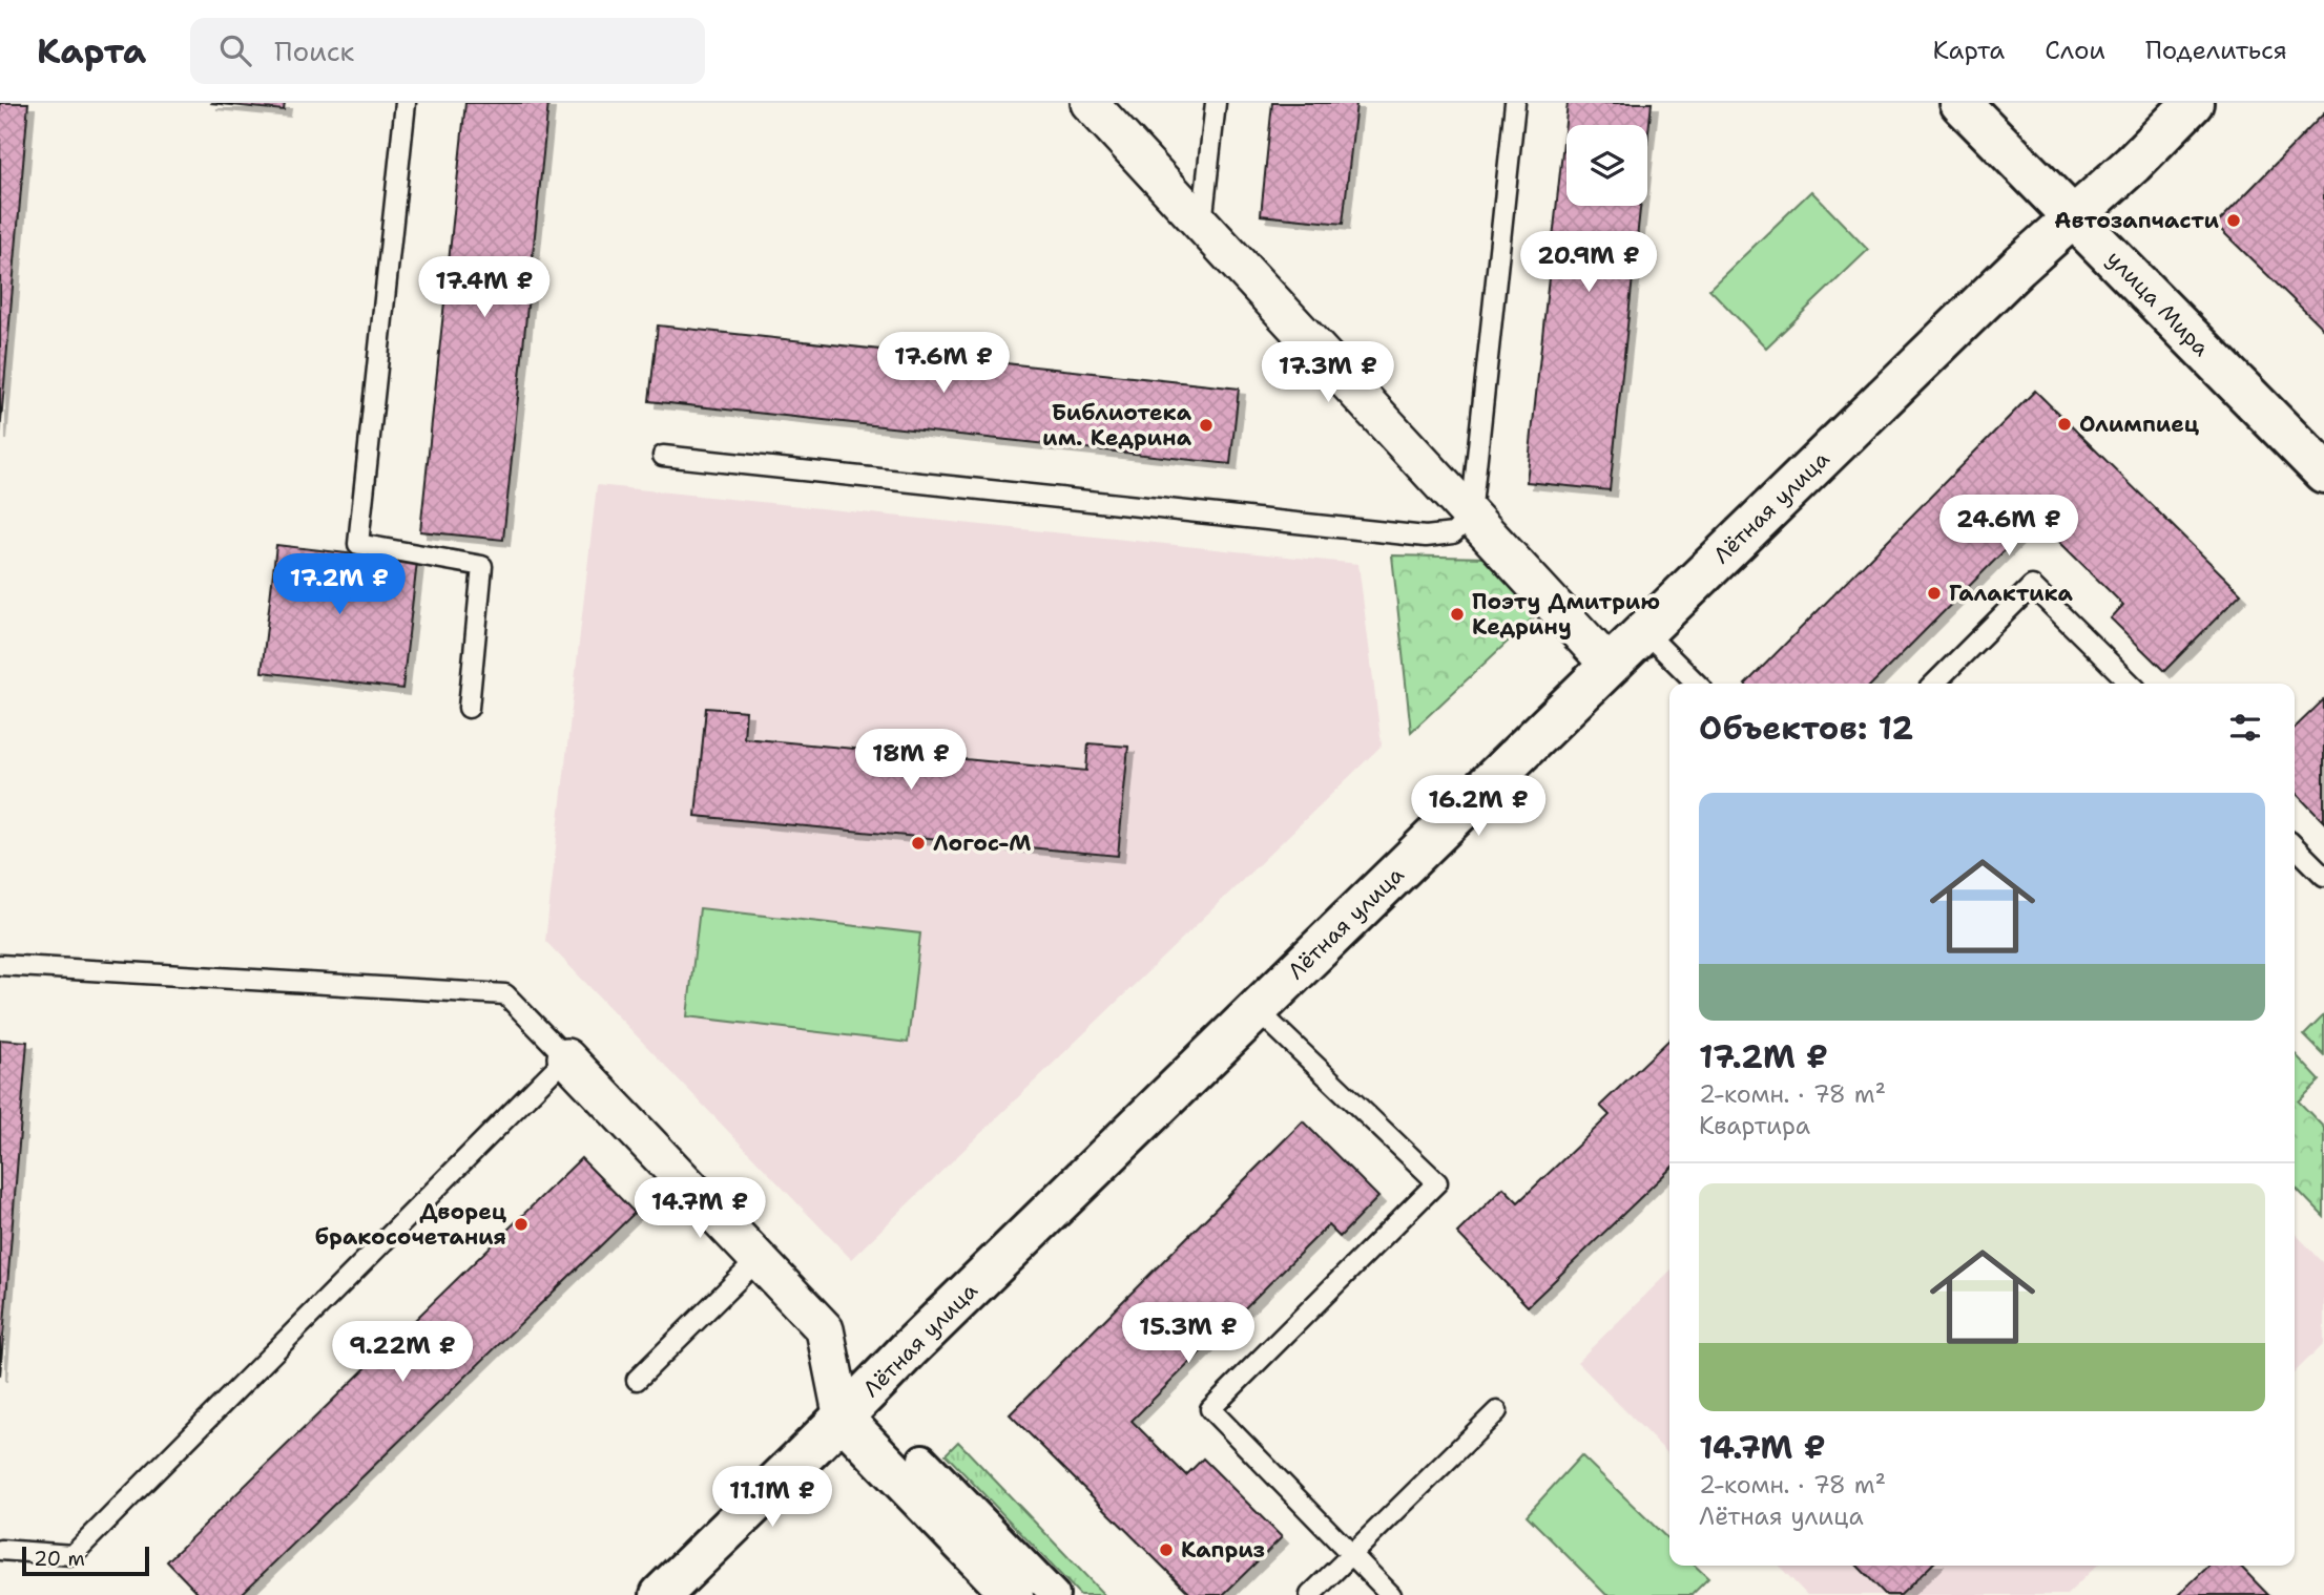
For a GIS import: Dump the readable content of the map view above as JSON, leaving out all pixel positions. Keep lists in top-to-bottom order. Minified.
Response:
{"streets":{"street":["улица Мира","Лётная улица"]},"crossings":[["улица Мира","Лётная улица"]],"places":["Автозапчасти","Олимпиец","Библиотека им. Кедрина","Галактика","Поэту Дмитрию Кедрину","Логос-М","Дворец бракосочетания","Каприз"],"scale_bar":"20 m","page":{"header":"Карта","search":"Поиск","nav":["Карта","Слои","Поделиться"],"price":["20.9M ₽","17.4M ₽","17.6M ₽","17.3M ₽","24.6M ₽","17.2M ₽","18M ₽","16.2M ₽","14.7M ₽","15.3M ₽","9.22M ₽","11.1M ₽"],"heading":"Объектов: 12","list":[{"name":"17.2M ₽","note":"2-комн. · 78 m² · Квартира"},{"name":"14.7M ₽","note":"2-комн. · 78 m² · Лётная улица"}],"scale":"20 m"}}
